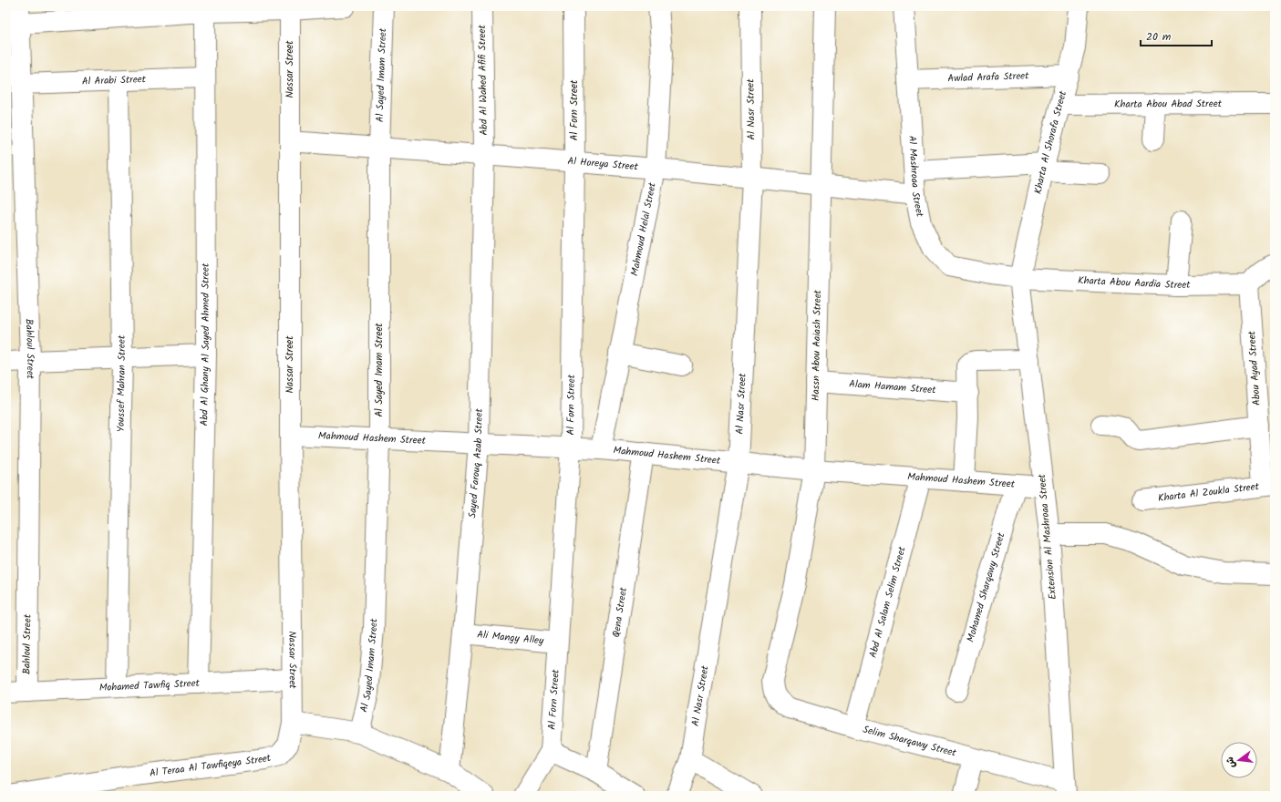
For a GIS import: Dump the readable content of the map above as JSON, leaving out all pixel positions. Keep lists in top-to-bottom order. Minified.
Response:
{"streets":{"street":["Nassar Street","Al Sayed Imam Street","Awlad Arafa Street","Abd Al Wahed Afifi Street","Al Arabi Street","Kharta Abou Abad Street","Al Nasr Street","Al Forn Street","Kharta Al Shorafa Street","Al Horeya Street","Al Mashroaa Street","Mahmoud Helal Street","Kharta Abou Aardia Street","Abd Al Ghany Al Sayed Ahmed Street","Hassn Abou Aaiash Street","Bahloul Street","Abou Ayad Street","Youssef Mahran Street","Alam Hamam Street","Mahmoud Hashem Street","Sayed Farouq Azab Street","Kharta Al Zoukla Street","Extension Al Mashroaa Street","Mohamed Sharqawy Street","Abd Al Salam Selim Street","Qena Street","Ali Mangy Alley","Mohamed Tawfiq Street","Selim Sharqawy Street","Al Teraa Al Tawfiqeya Street"]},"crossings":[["Nassar Street","Al Horeya Street"],["Nassar Street","Mahmoud Hashem Street"],["Nassar Street","Mohamed Tawfiq Street"],["Nassar Street","Al Teraa Al Tawfiqeya Street"],["Al Sayed Imam Street","Al Horeya Street"],["Al Sayed Imam Street","Mahmoud Hashem Street"],["Awlad Arafa Street","Kharta Al Shorafa Street"],["Awlad Arafa Street","Al Mashroaa Street"],["Abd Al Wahed Afifi Street","Al Horeya Street"],["Abd Al Wahed Afifi Street","Sayed Farouq Azab Street"],["Al Arabi Street","Abd Al Ghany Al Sayed Ahmed Street"],["Al Arabi Street","Bahloul Street"],["Al Arabi Street","Youssef Mahran Street"],["Kharta Abou Abad Street","Kharta Al Shorafa Street"],["Al Nasr Street","Al Horeya Street"],["Al Nasr Street","Mahmoud Hashem Street"],["Al Forn Street","Al Horeya Street"],["Al Forn Street","Mahmoud Hashem Street"],["Al Forn Street","Ali Mangy Alley"],["Kharta Al Shorafa Street","Al Mashroaa Street"],["Kharta Al Shorafa Street","Kharta Abou Aardia Street"],["Kharta Al Shorafa Street","Extension Al Mashroaa Street"],["Al Horeya Street","Al Mashroaa Street"],["Al Horeya Street","Mahmoud Helal Street"],["Al Horeya Street","Hassn Abou Aaiash Street"],["Al Horeya Street","Sayed Farouq Azab Street"],["Al Mashroaa Street","Kharta Abou Aardia Street"],["Al Mashroaa Street","Extension Al Mashroaa Street"],["Mahmoud Helal Street","Mahmoud Hashem Street"],["Kharta Abou Aardia Street","Abou Ayad Street"],["Kharta Abou Aardia Street","Extension Al Mashroaa Street"],["Abd Al Ghany Al Sayed Ahmed Street","Mohamed Tawfiq Street"],["Hassn Abou Aaiash Street","Alam Hamam Street"],["Hassn Abou Aaiash Street","Mahmoud Hashem Street"],["Hassn Abou Aaiash Street","Selim Sharqawy Street"],["Bahloul Street","Mohamed Tawfiq Street"],["Abou Ayad Street","Kharta Al Zoukla Street"],["Youssef Mahran Street","Mohamed Tawfiq Street"],["Mahmoud Hashem Street","Sayed Farouq Azab Street"],["Mahmoud Hashem Street","Extension Al Mashroaa Street"],["Mahmoud Hashem Street","Mohamed Sharqawy Street"],["Mahmoud Hashem Street","Abd Al Salam Selim Street"],["Mahmoud Hashem Street","Qena Street"],["Sayed Farouq Azab Street","Ali Mangy Alley"],["Extension Al Mashroaa Street","Selim Sharqawy Street"],["Abd Al Salam Selim Street","Selim Sharqawy Street"]],"scale_bar":"20 m","north":"left"}
